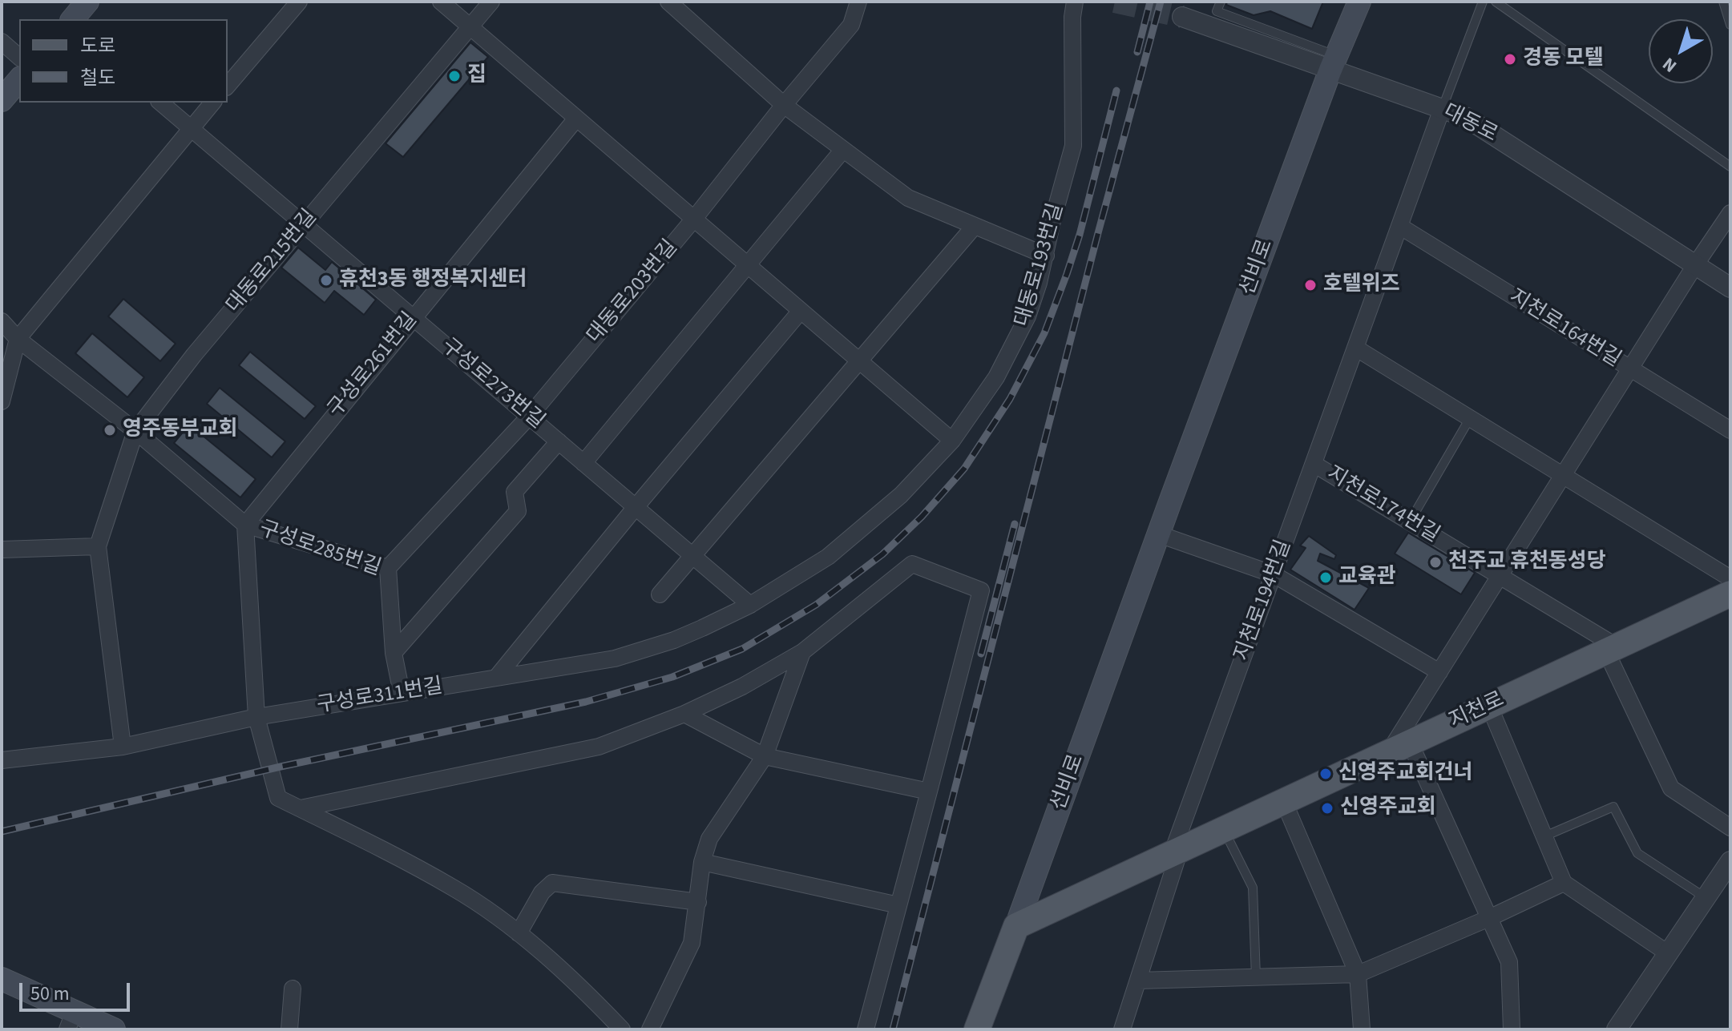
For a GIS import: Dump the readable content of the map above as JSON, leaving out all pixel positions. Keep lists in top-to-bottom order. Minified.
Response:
{"streets":{"main road":["선비로","지천로"],"street":["대동로","대동로215번길","대동로193번길","대동로203번길","지천로164번길","구성로261번길","구성로273번길","지천로174번길","구성로285번길","지천로194번길","구성로311번길"]},"crossings":[["대동로","선비로"],["대동로","지천로194번길"],["대동로215번길","구성로273번길"],["대동로215번길","구성로285번길"],["대동로215번길","구성로311번길"],["대동로193번길","구성로273번길"],["대동로193번길","구성로311번길"],["선비로","지천로"],["대동로203번길","구성로273번길"],["대동로203번길","구성로285번길"],["지천로164번길","지천로194번길"],["구성로261번길","구성로273번길"],["구성로261번길","구성로285번길"],["구성로273번길","구성로285번길"],["구성로273번길","구성로311번길"],["지천로174번길","지천로194번길"],["지천로174번길","지천로"],["구성로285번길","구성로311번길"],["지천로194번길","지천로"]],"places":["경동 모텔","집","휴천3동 행정복지센터","호텔위즈","영주동부교회","천주교 휴천동성당","교육관","신영주교회건너","신영주교회"],"legend":["도로","철도"],"scale_bar":"50 m","north":"bottom left"}
